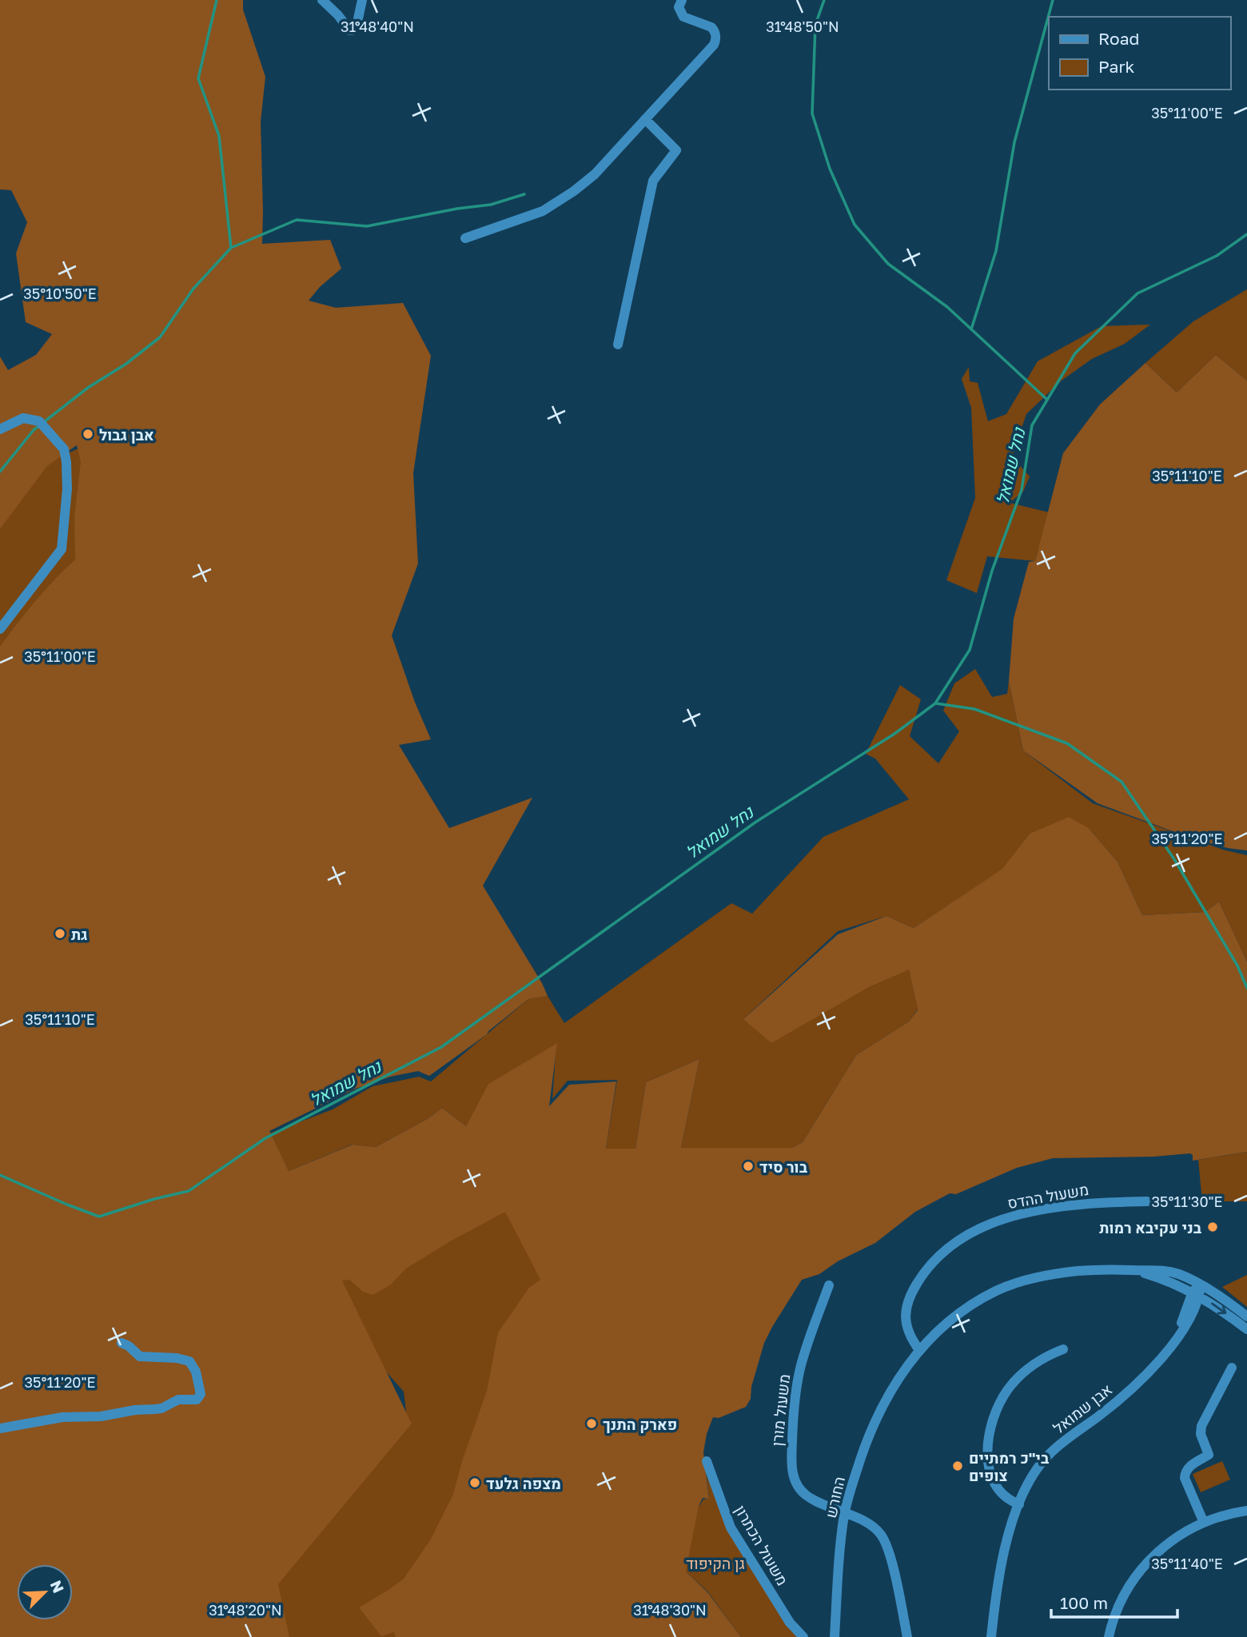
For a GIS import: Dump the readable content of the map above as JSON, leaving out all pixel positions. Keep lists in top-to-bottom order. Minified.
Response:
{"streets":{"street":["משעול ההדס","אבן שמואל","משעול מורן","החורש","משעול הכתרון"]},"crossings":[["משעול ההדס","החורש"],["אבן שמואל","החורש"],["משעול מורן","החורש"]],"water":["נחל שמואל"],"parks":["גן הקיפוד"],"places":["אבן גבול","גת","בור סיד","בני עקיבא רמות","פארק התנך","בי\"כ רמתיים צופים","מצפה גלעד"],"legend":["Road","Park"],"scale_bar":"100 m","north":"top right","coordinates":["31°48'40\"N","31°48'50\"N","35°11'00\"E","35°10'50\"E","35°11'10\"E","35°11'20\"E","35°11'30\"E","35°11'40\"E","31°48'20\"N","31°48'30\"N"]}
